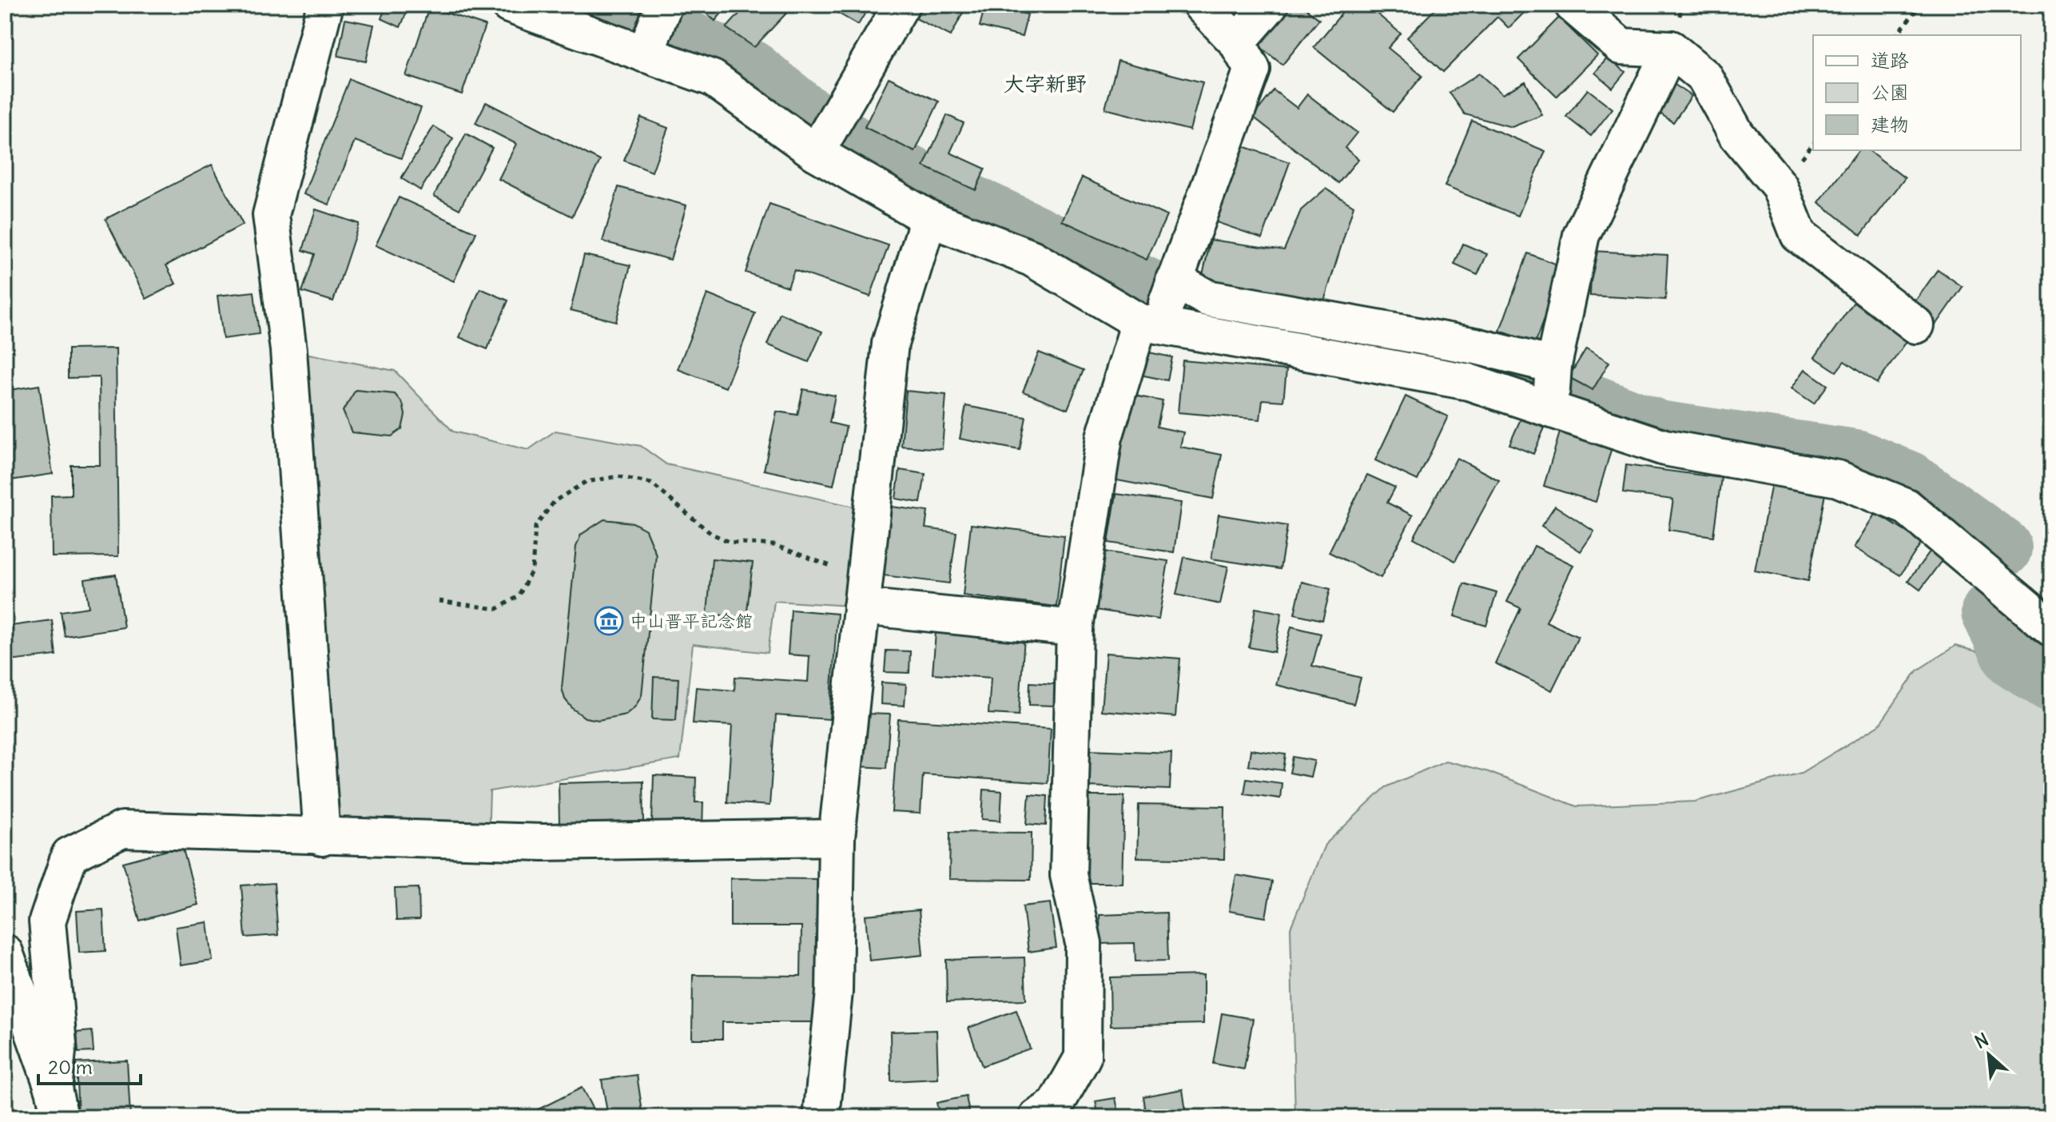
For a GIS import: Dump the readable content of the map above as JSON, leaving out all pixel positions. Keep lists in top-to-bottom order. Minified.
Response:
{"districts":["大字新野"],"places":{"museum":["中山晋平記念館"]},"legend":["道路","公園","建物"],"scale_bar":"20 m","north":"top left"}
